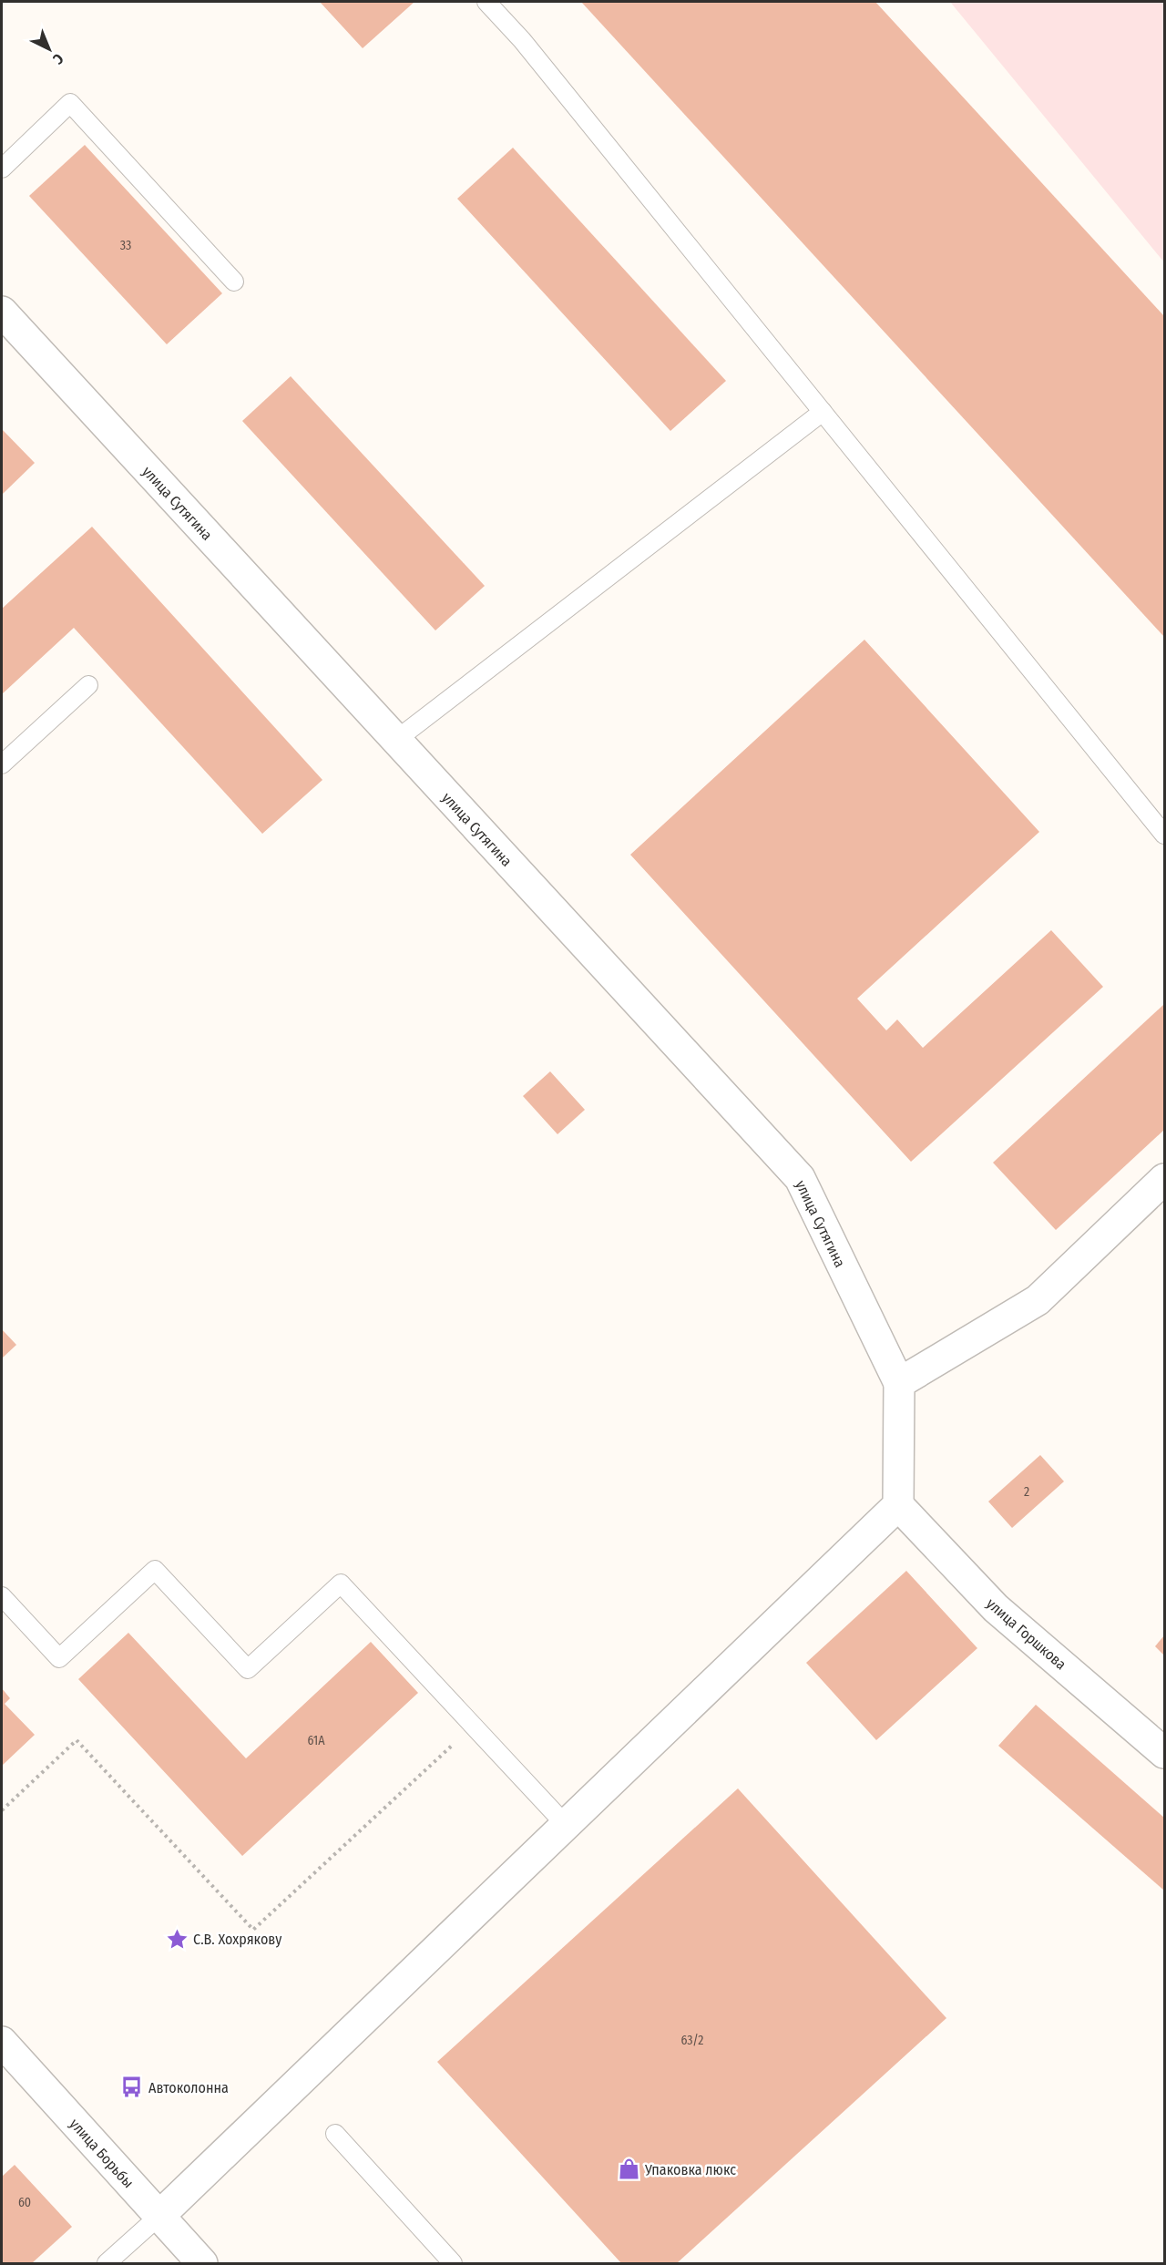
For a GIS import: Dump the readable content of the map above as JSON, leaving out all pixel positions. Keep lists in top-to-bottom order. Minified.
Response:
{"streets":{"street":["улица Сутягина","улица Горшкова","улица Борьбы"]},"places":{"place":["С.В. Хохрякову"],"bus stop":["Автоколонна"],"shop":["Упаковка люкс"]},"house_numbers":["33","2","61А","63/2","60"],"north":"bottom right"}
